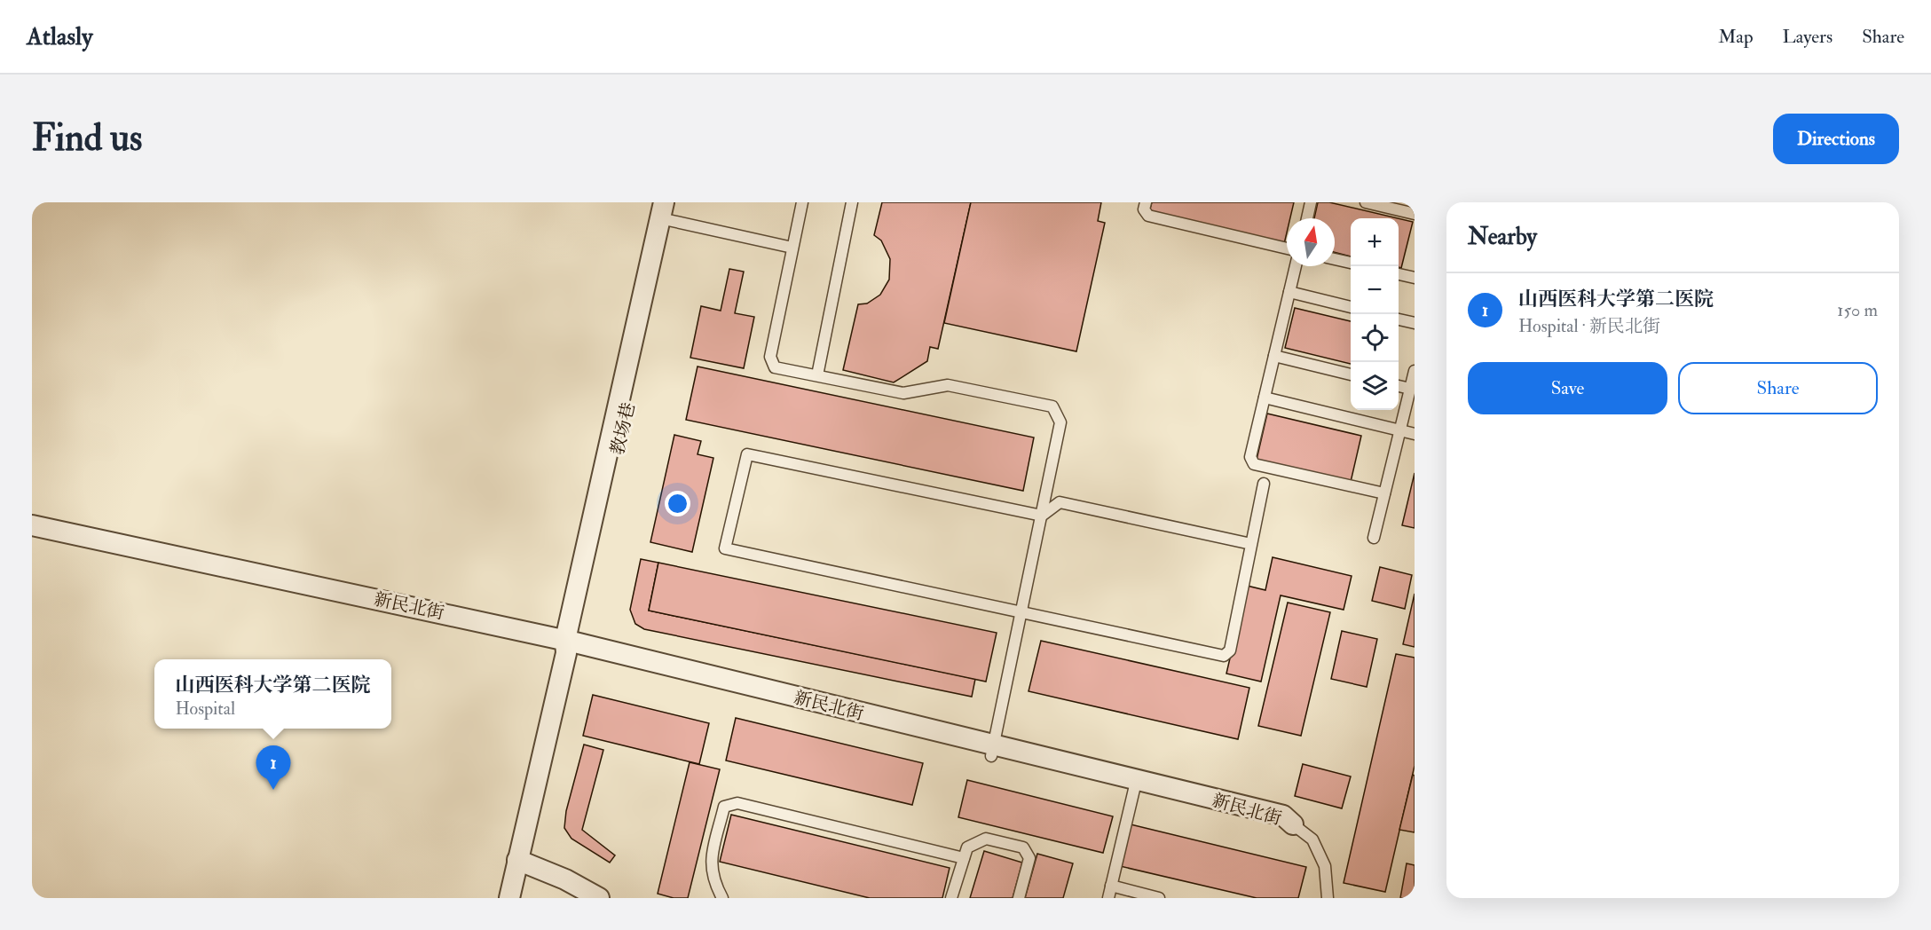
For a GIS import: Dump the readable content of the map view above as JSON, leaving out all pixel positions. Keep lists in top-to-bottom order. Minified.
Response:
{"streets":{"street":["教场巷","新民北街"]},"crossings":[["教场巷","新民北街"]],"north":"top","page":{"header":"Atlasly","nav":["Map","Layers","Share"],"buttons":["Directions",["Save","Share"]],"title":"Find us","heading":"Nearby","map_buttons":["+","−"],"list":[{"mark":"1","name":"山西医科大学第二医院","note":"Hospital · 新民北街","value":"150 m"}],"popup":["山西医科大学第二医院","Hospital"],"pins":"1"}}
